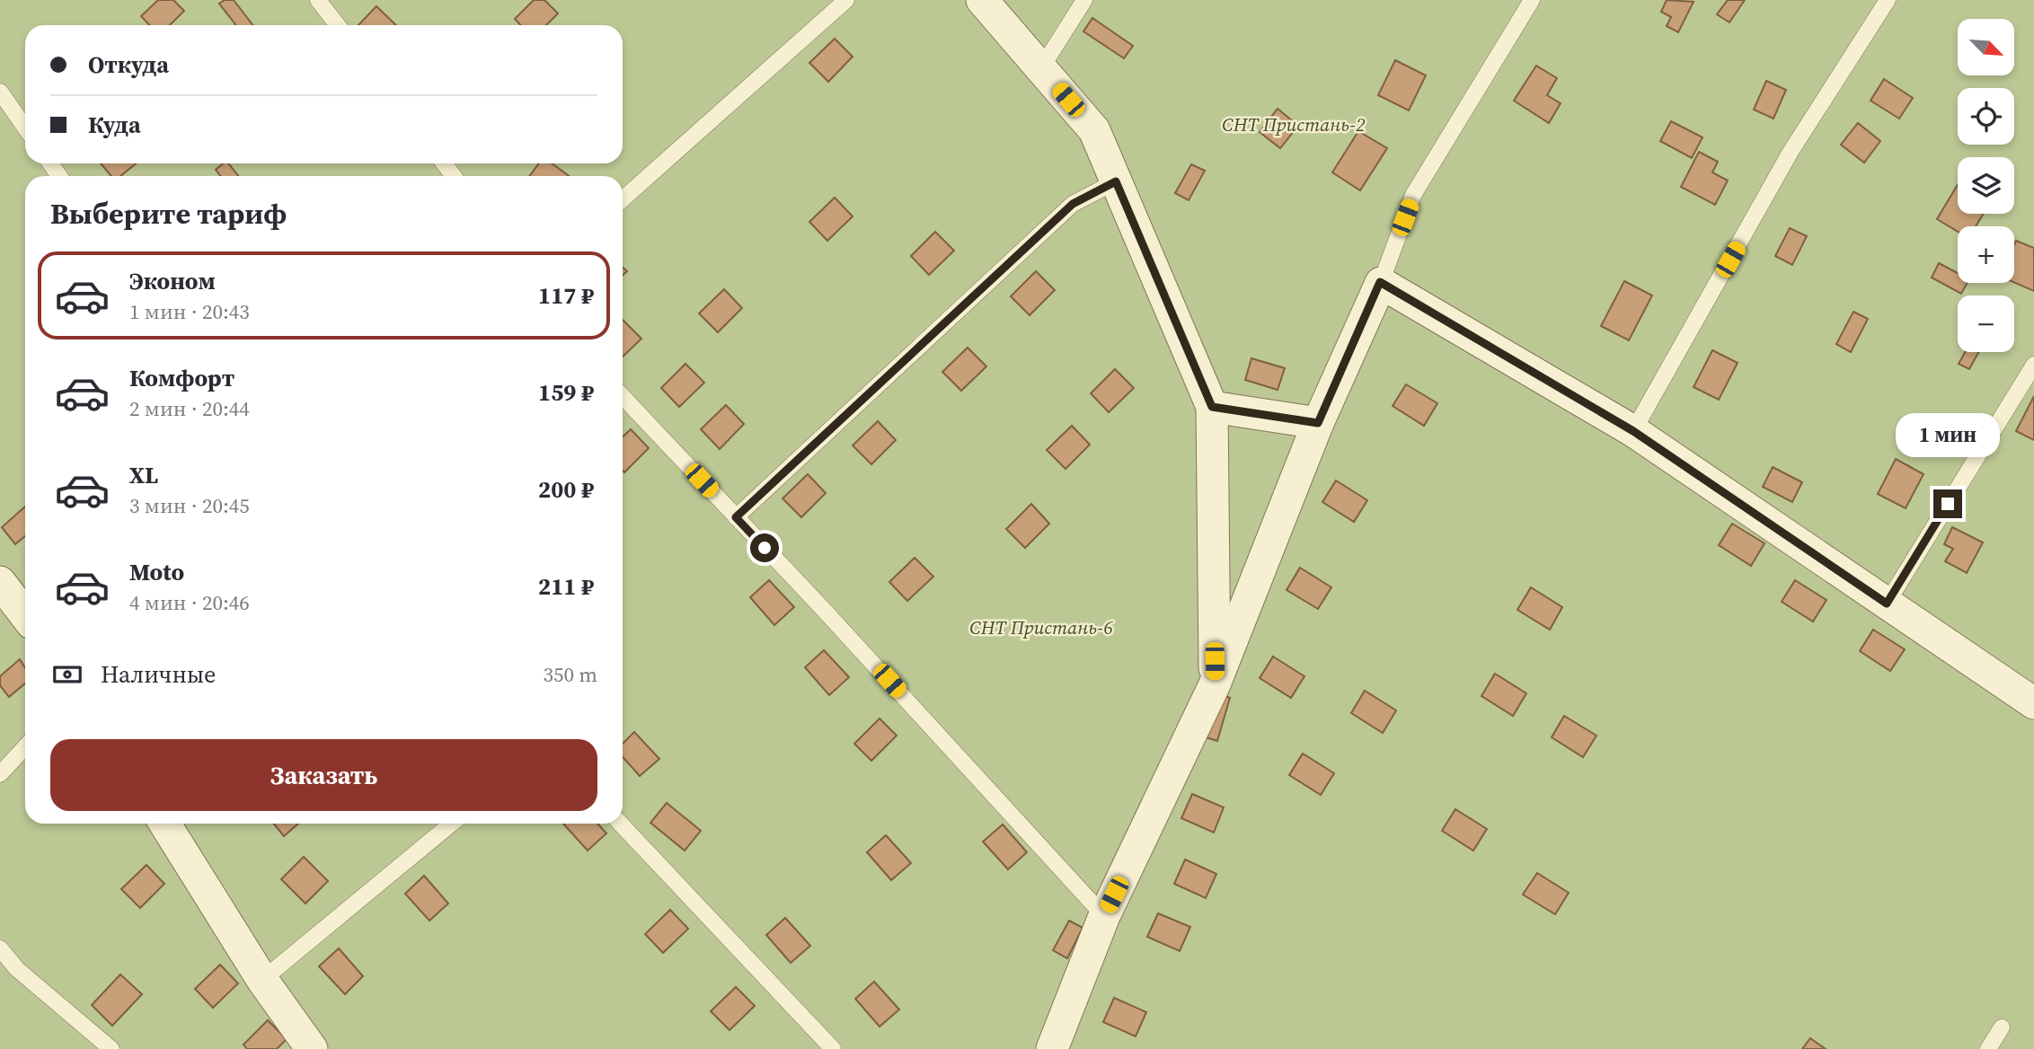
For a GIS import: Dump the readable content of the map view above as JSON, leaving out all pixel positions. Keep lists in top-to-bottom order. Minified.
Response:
{"parks":["СНТ Пристань-2","СНТ Пристань-6"],"north":"bottom right","page":{"map_buttons":["+","−"],"banner":["Откуда","Куда"],"heading":"Выберите тариф","list":[{"name":"Эконом","note":"1 мин · 20:43","value":"117 ₽"},{"name":"Комфорт","note":"2 мин · 20:44","value":"159 ₽"},{"name":"XL","note":"3 мин · 20:45","value":"200 ₽"},{"name":"Moto","note":"4 мин · 20:46","value":"211 ₽"}],"bubble":"1 мин","pay":["Наличные","350 m"],"buttons":"Заказать"}}
